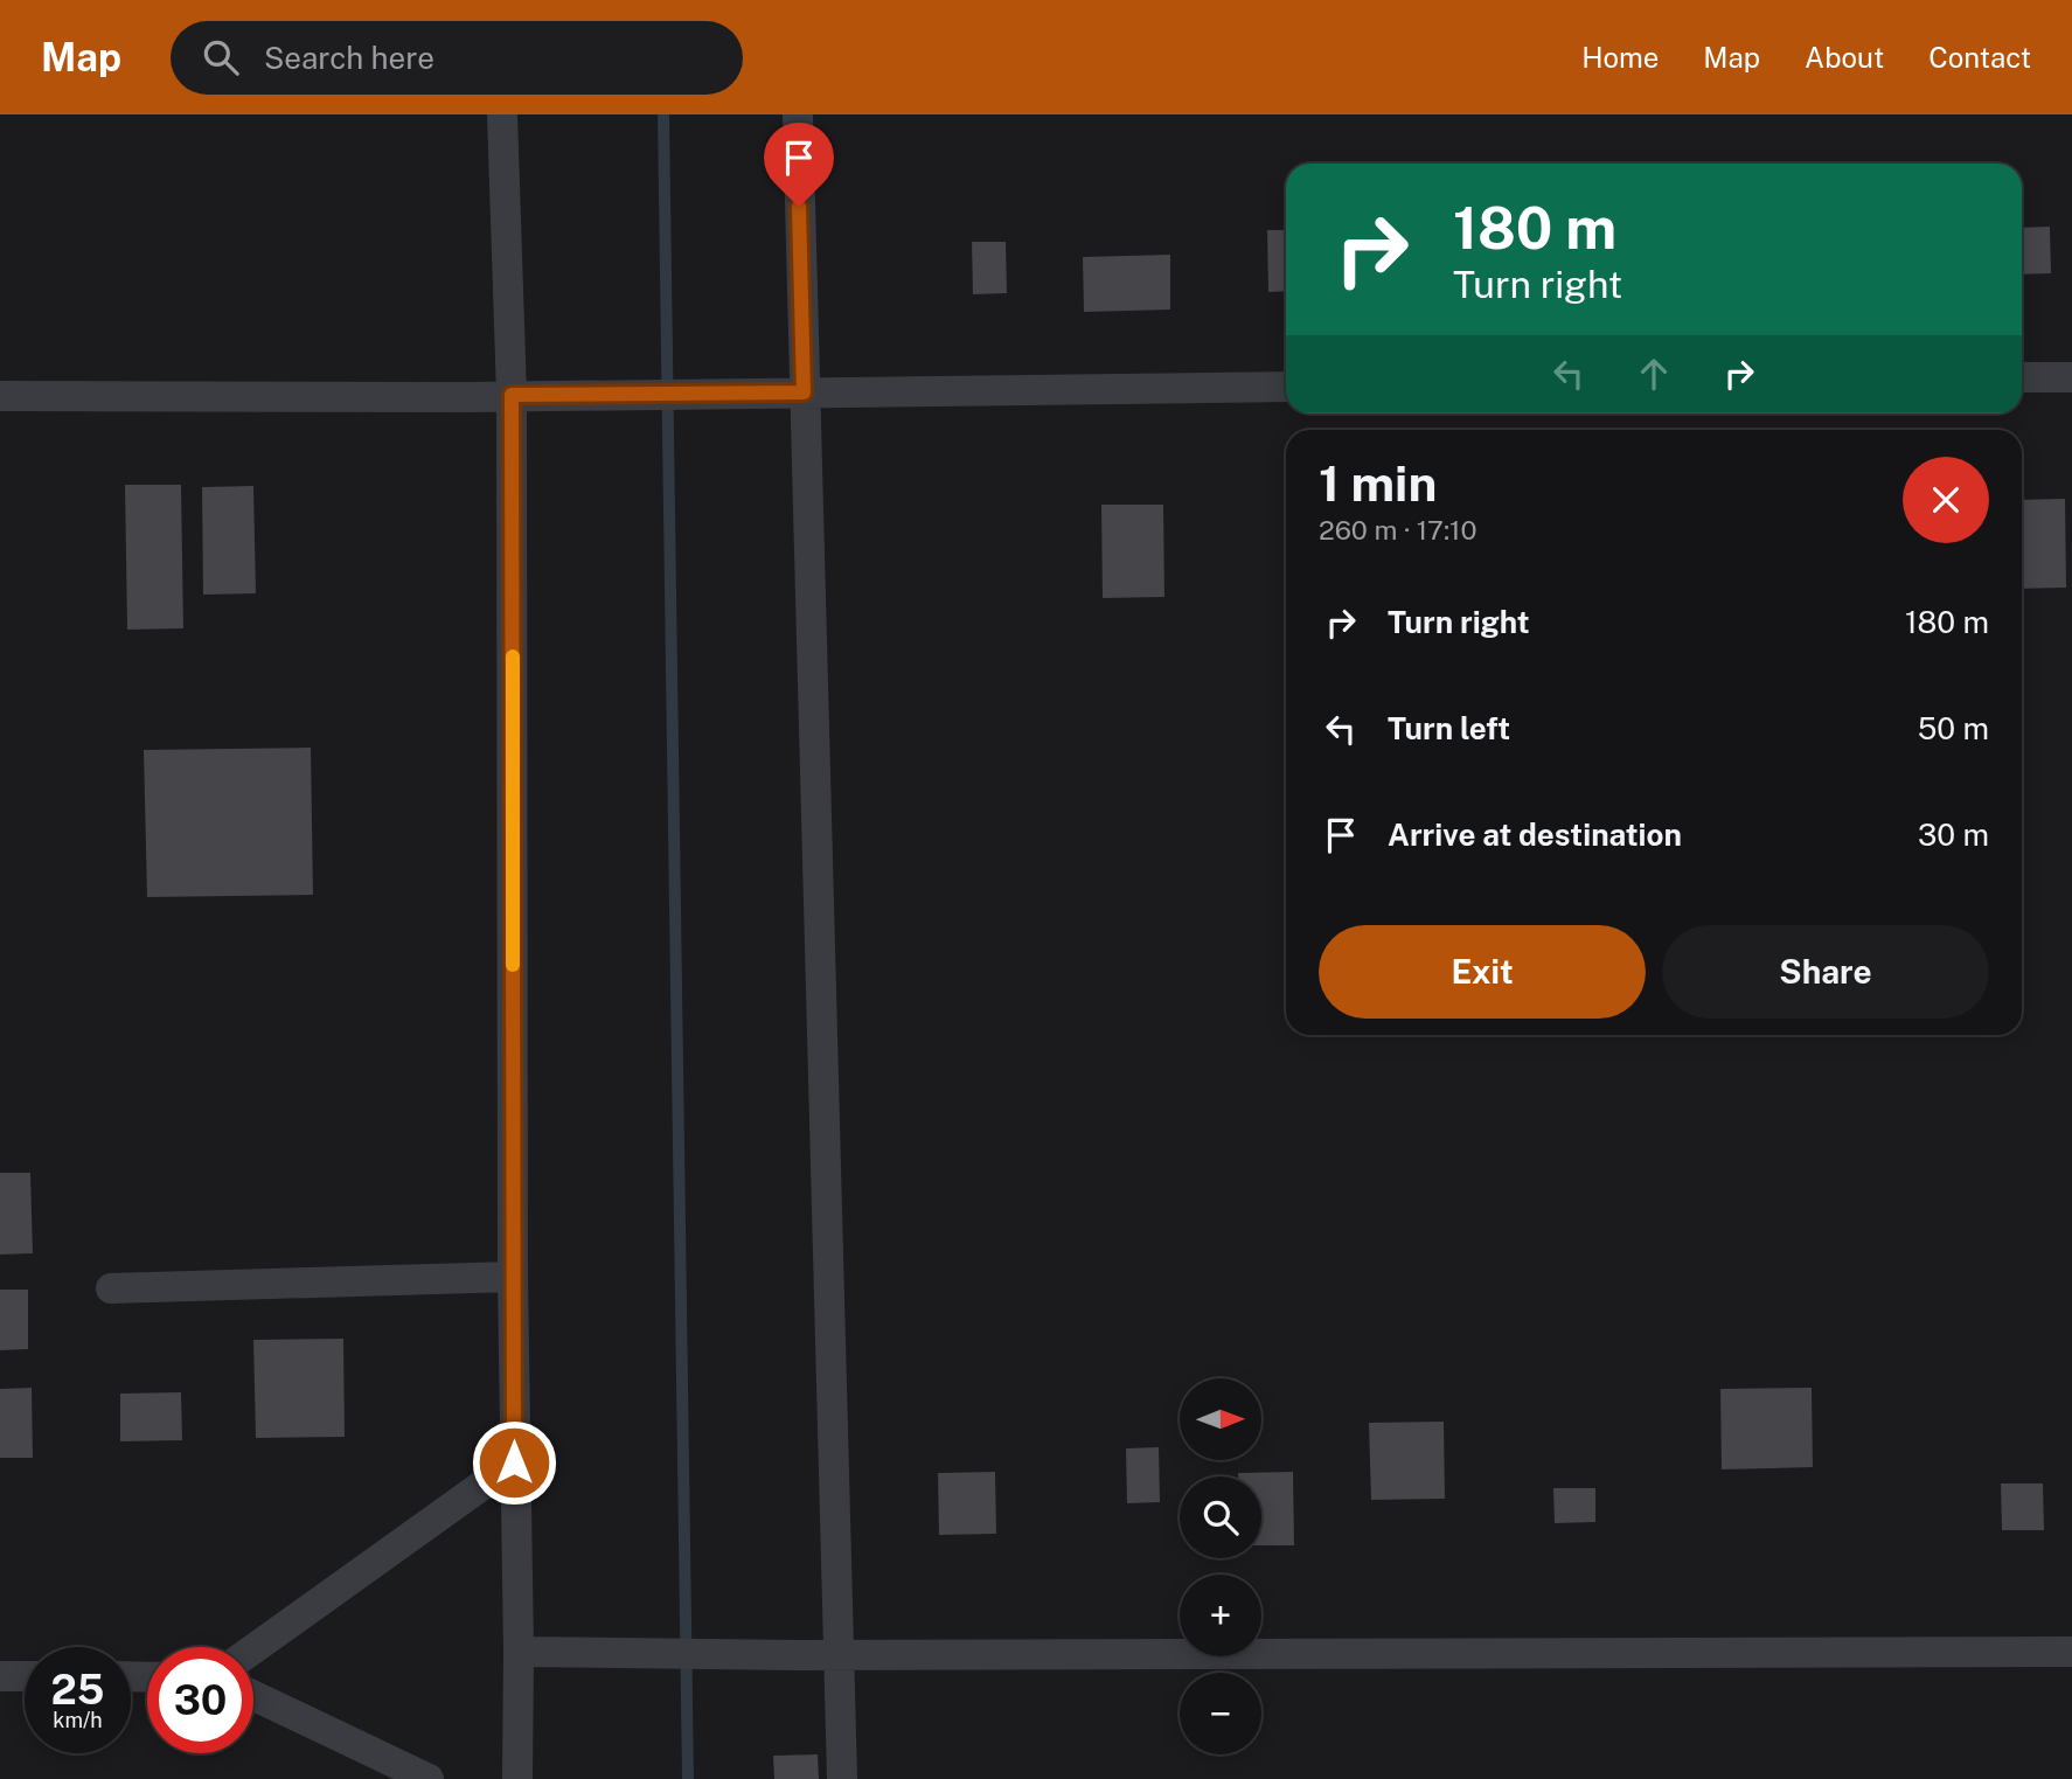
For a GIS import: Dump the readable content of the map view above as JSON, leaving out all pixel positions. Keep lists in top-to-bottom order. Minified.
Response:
{"north":"right","page":{"header":"Map","search":"Search here","nav":["Home","Map","About","Contact"],"turn":["180 m","Turn right"],"heading":["1 min","260 m · 17:10"],"list":[{"name":"Turn right","value":"180 m"},{"name":"Turn left","value":"50 m"},{"name":"Arrive at destination","value":"30 m"}],"buttons":["Exit","Share"],"map_buttons":["+","−"],"speed":"25 km/h","limit":"30"}}
